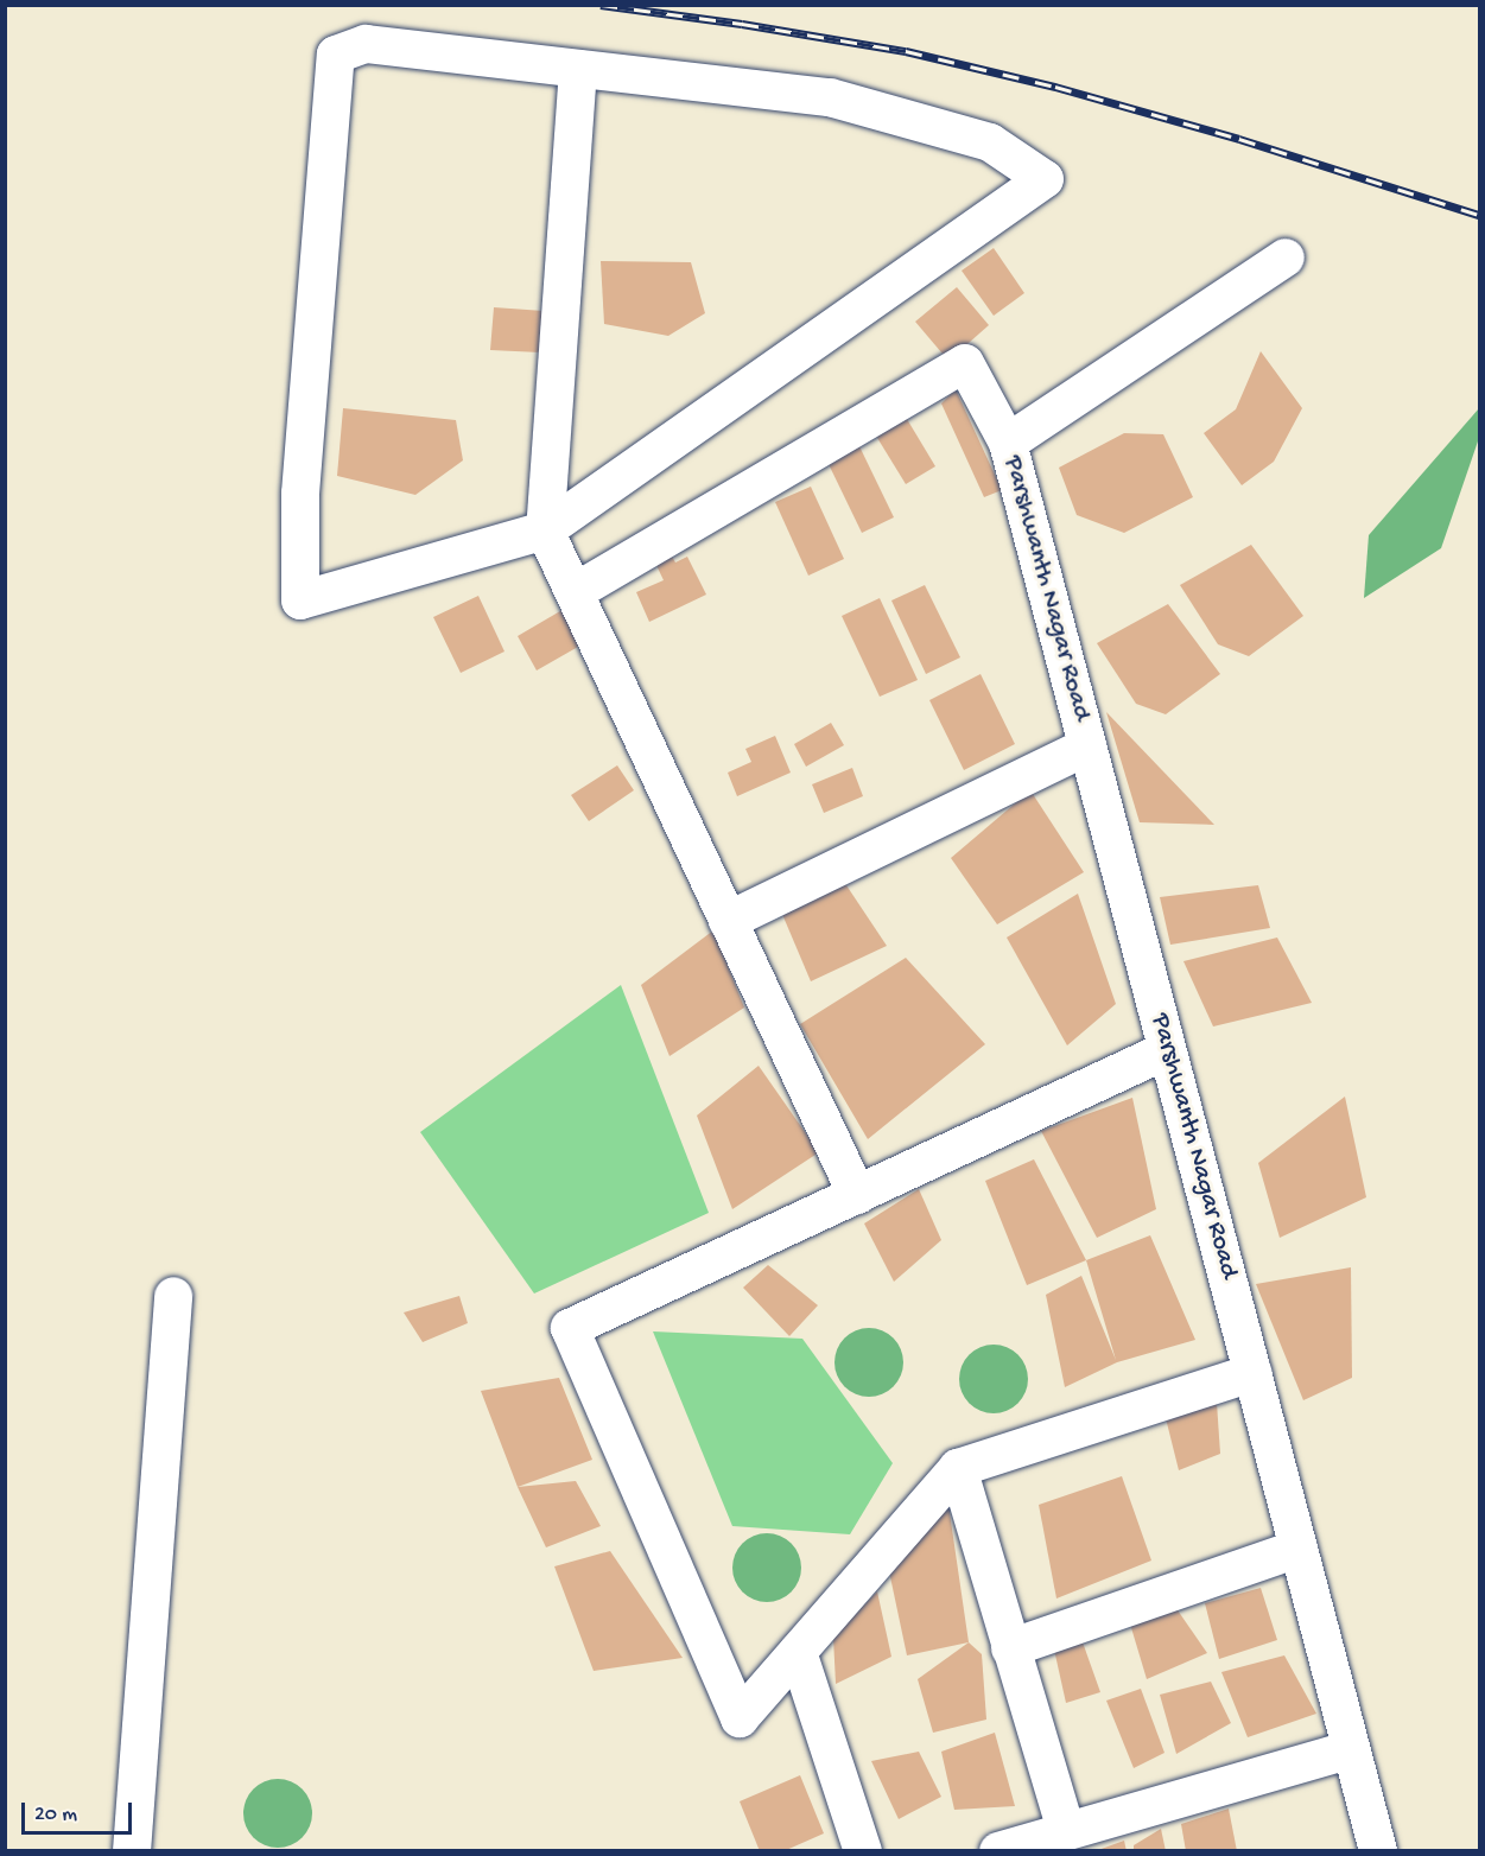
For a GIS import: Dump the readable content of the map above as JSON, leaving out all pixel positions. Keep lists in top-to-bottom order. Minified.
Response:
{"streets":{"street":["Parshwanth Nagar Road"]},"scale_bar":"20 m"}
